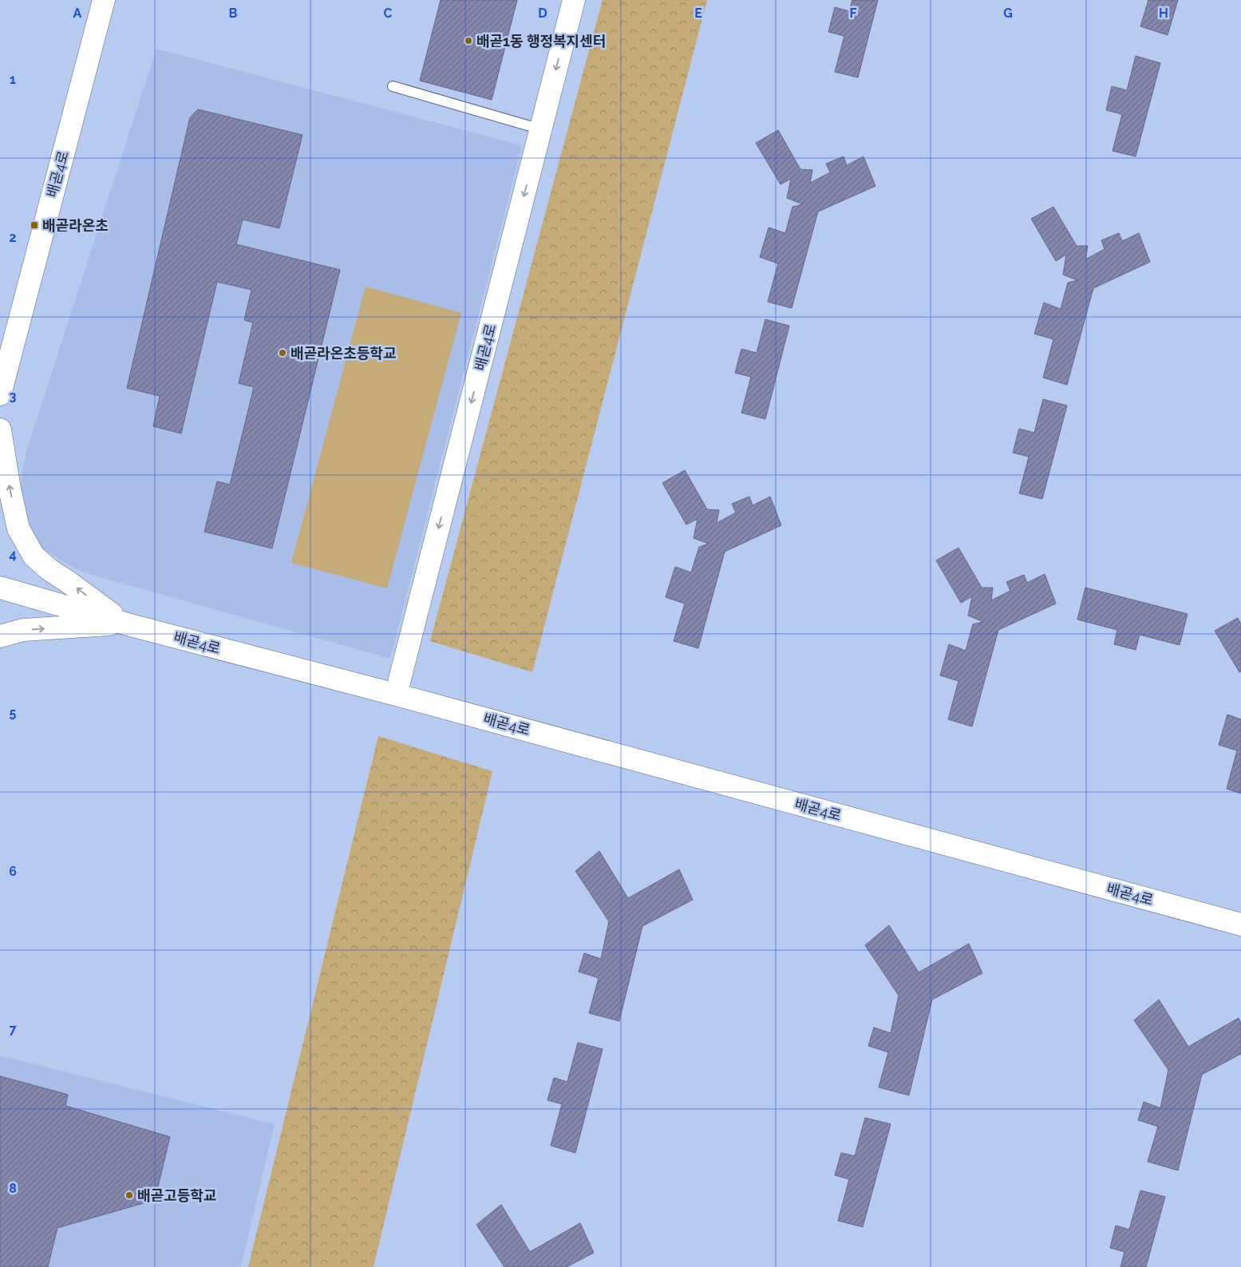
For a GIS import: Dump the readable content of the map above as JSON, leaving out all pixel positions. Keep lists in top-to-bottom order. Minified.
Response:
{"streets":{"main road":["배곧4로"]},"places":{"other":["배곧1동 행정복지센터","배곧라온초등학교","배곧고등학교"],"transit":["배곧라온초"]},"grid":{"columns":["A","B","C","D","E","F","G","H"],"rows":["1","2","3","4","5","6","7","8"]}}
